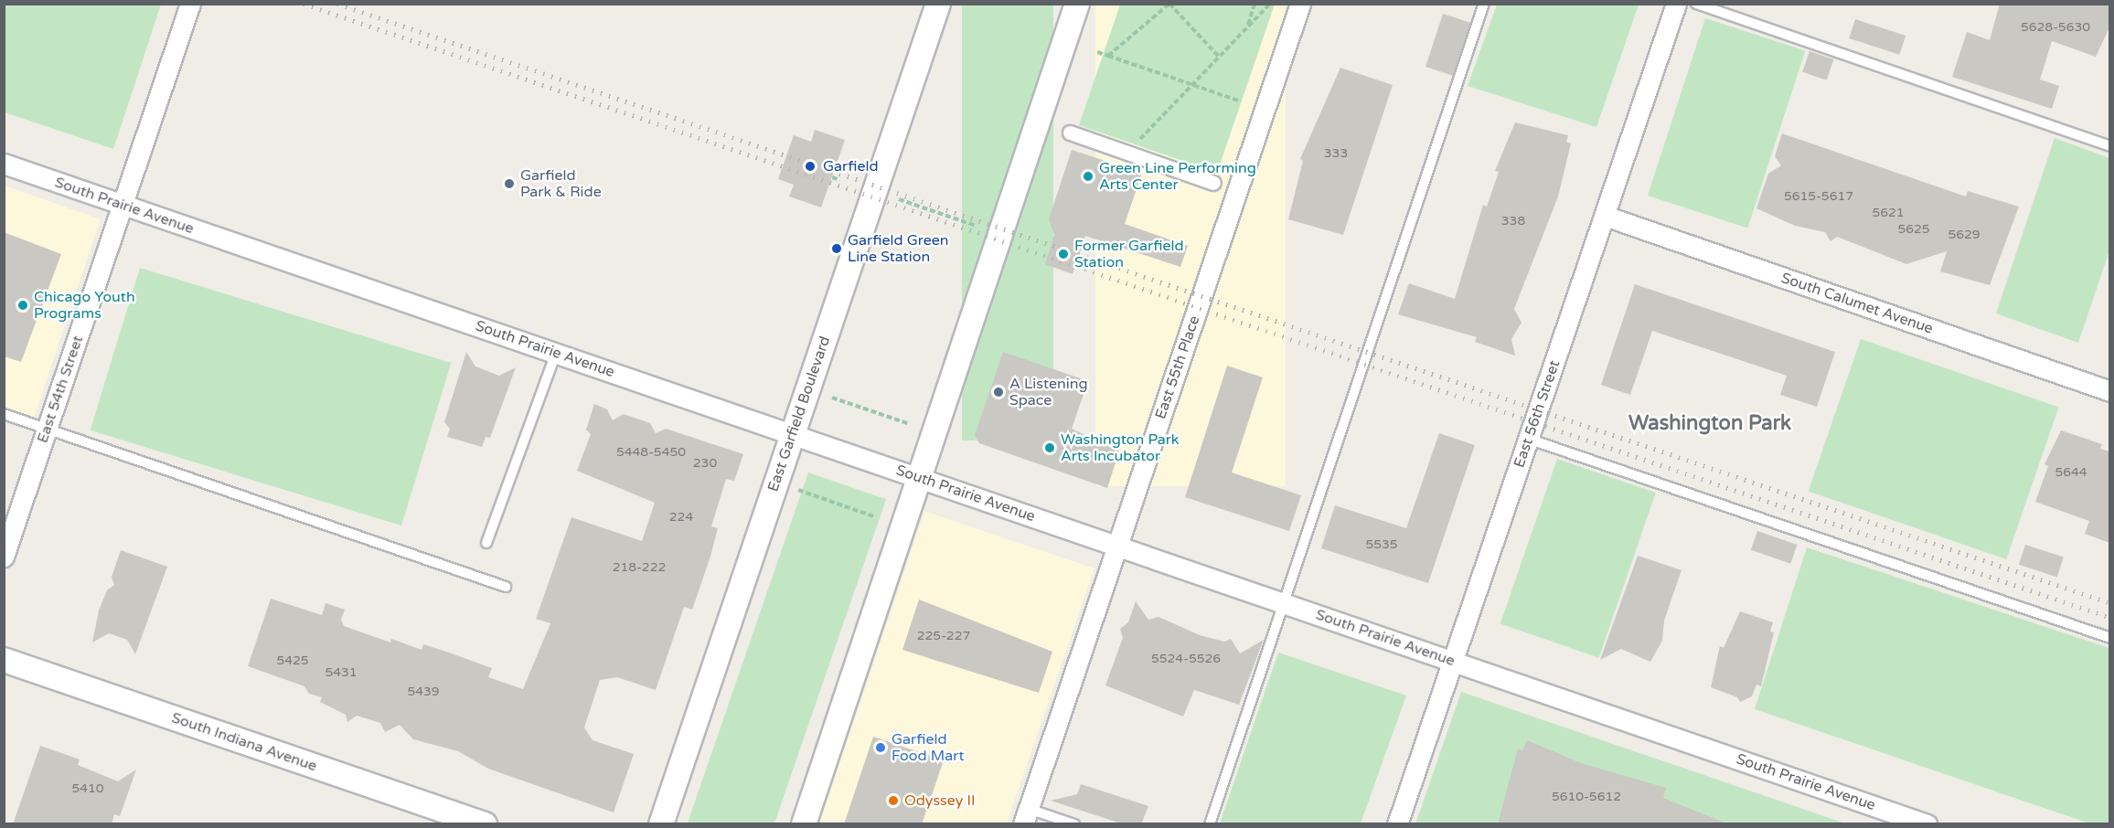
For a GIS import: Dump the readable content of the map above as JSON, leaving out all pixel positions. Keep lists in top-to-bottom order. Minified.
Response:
{"streets":{"street":["South Prairie Avenue","South Calumet Avenue","East 55th Place","East 54th Street","East Garfield Boulevard","East 56th Street","South Indiana Avenue"]},"crossings":[["South Prairie Avenue","East 55th Place"],["South Prairie Avenue","East 54th Street"],["South Prairie Avenue","East Garfield Boulevard"],["South Prairie Avenue","East 56th Street"],["South Calumet Avenue","East 56th Street"]],"districts":["Washington Park"],"places":["Garfield","Green Line Performing Arts Center","Garfield Park & Ride","Garfield Green Line Station","Former Garfield Station","Chicago Youth Programs","A Listening Space","Washington Park Arts Incubator","Garfield Food Mart","Odyssey II"],"house_numbers":["5628-5630","333","5615-5617","5621","338","5625","5629","5448-5450","230","5644","224","5535","218-222","225-227","5524-5526","5425","5431","5439","5410","5610-5612"]}
